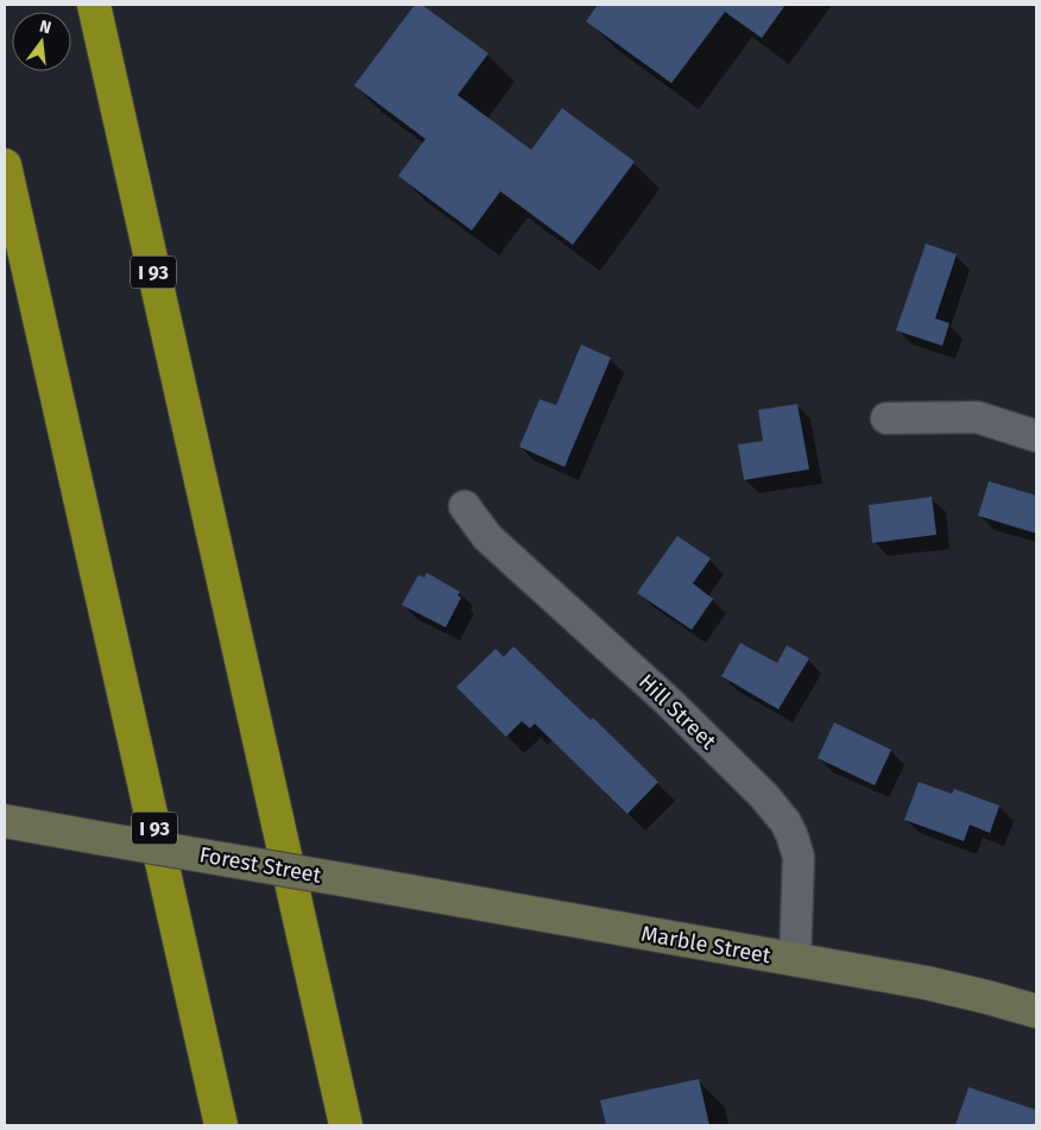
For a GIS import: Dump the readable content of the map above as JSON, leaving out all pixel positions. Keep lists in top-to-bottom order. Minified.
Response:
{"streets":{"highway":["I 93"],"main road":["Forest Street","Marble Street"],"street":["Hill Street"]},"crossings":[["Hill Street","Marble Street"],["Forest Street","Marble Street"]],"north":"top"}
